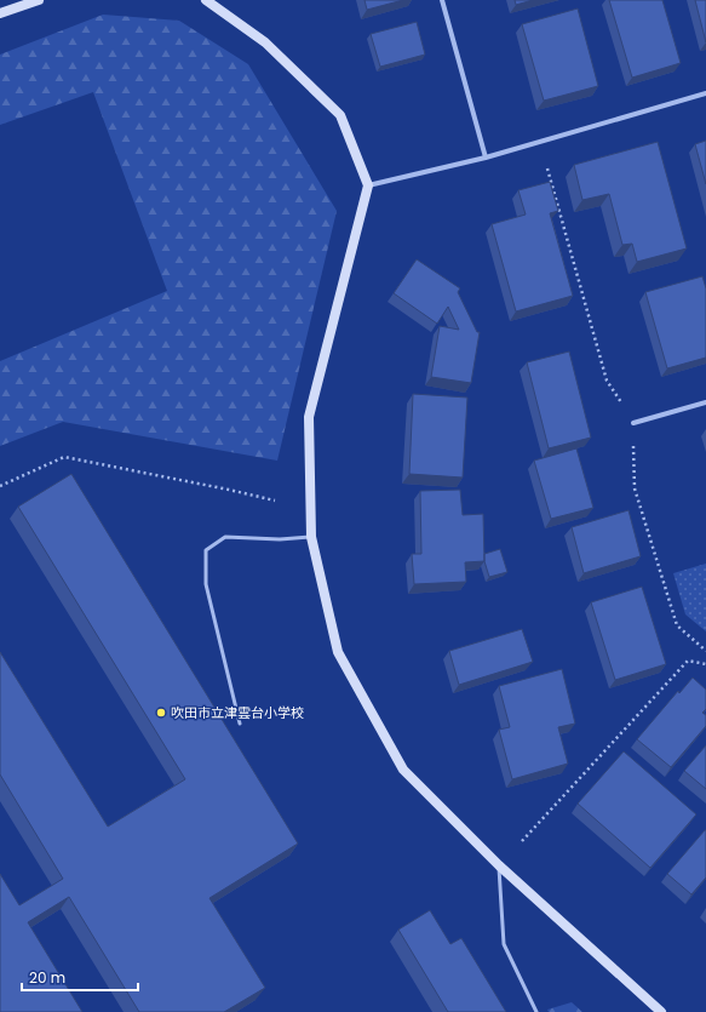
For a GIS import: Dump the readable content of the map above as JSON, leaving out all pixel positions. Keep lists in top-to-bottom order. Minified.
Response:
{"places":["吹田市立津雲台小学校"],"scale_bar":"20 m"}
